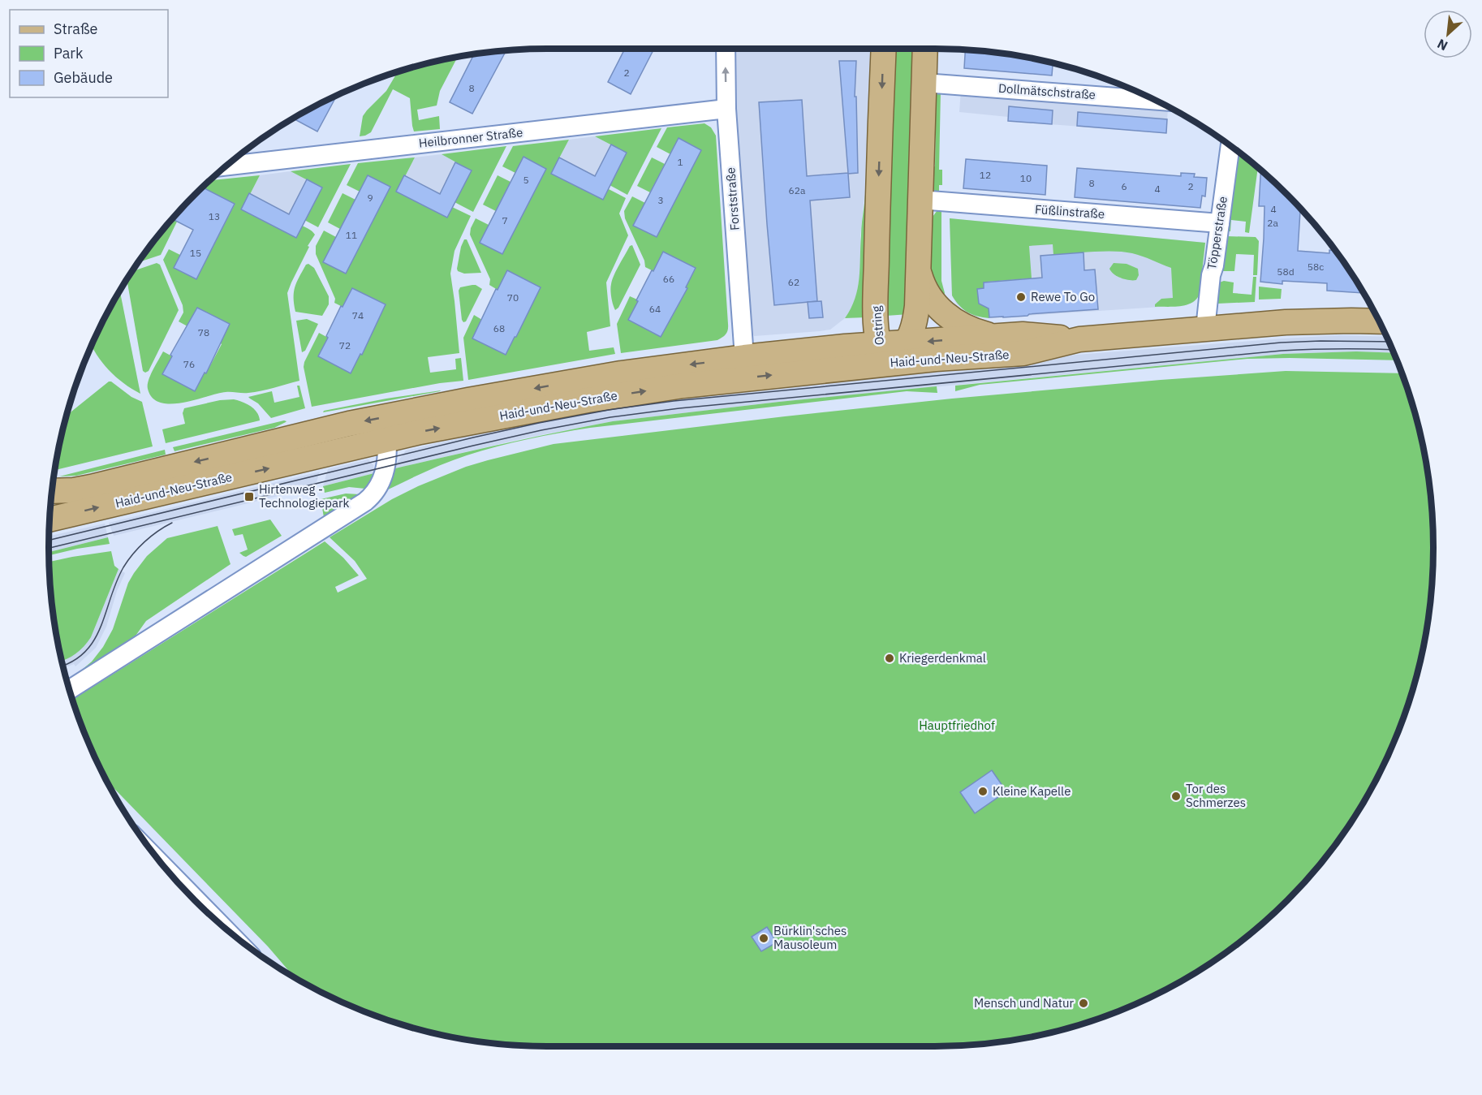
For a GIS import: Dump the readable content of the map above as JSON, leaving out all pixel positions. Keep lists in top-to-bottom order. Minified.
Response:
{"streets":{"main road":["Ostring","Haid-und-Neu-Straße"],"street":["Dollmätschstraße","Heilbronner Straße","Forststraße","Füßlinstraße","Töpperstraße"]},"crossings":[["Dollmätschstraße","Ostring"],["Heilbronner Straße","Forststraße"],["Forststraße","Haid-und-Neu-Straße"],["Füßlinstraße","Töpperstraße"],["Füßlinstraße","Ostring"],["Töpperstraße","Haid-und-Neu-Straße"],["Ostring","Haid-und-Neu-Straße"]],"parks":["Hauptfriedhof"],"places":{"other":["Rewe To Go","Kriegerdenkmal","Kleine Kapelle","Tor des Schmerzes","Bürklin'sches Mausoleum","Mensch und Natur"],"transit":["Hirtenweg - Technologiepark"]},"house_numbers":["2","8","1","12","10","5","8","6","2","4","62a","9","3","4","13","7","2a","11","15","58c","58d","66","62","70","64","74","68","78","72","76"],"legend":["Straße","Park","Gebäude"],"north":"bottom left"}
